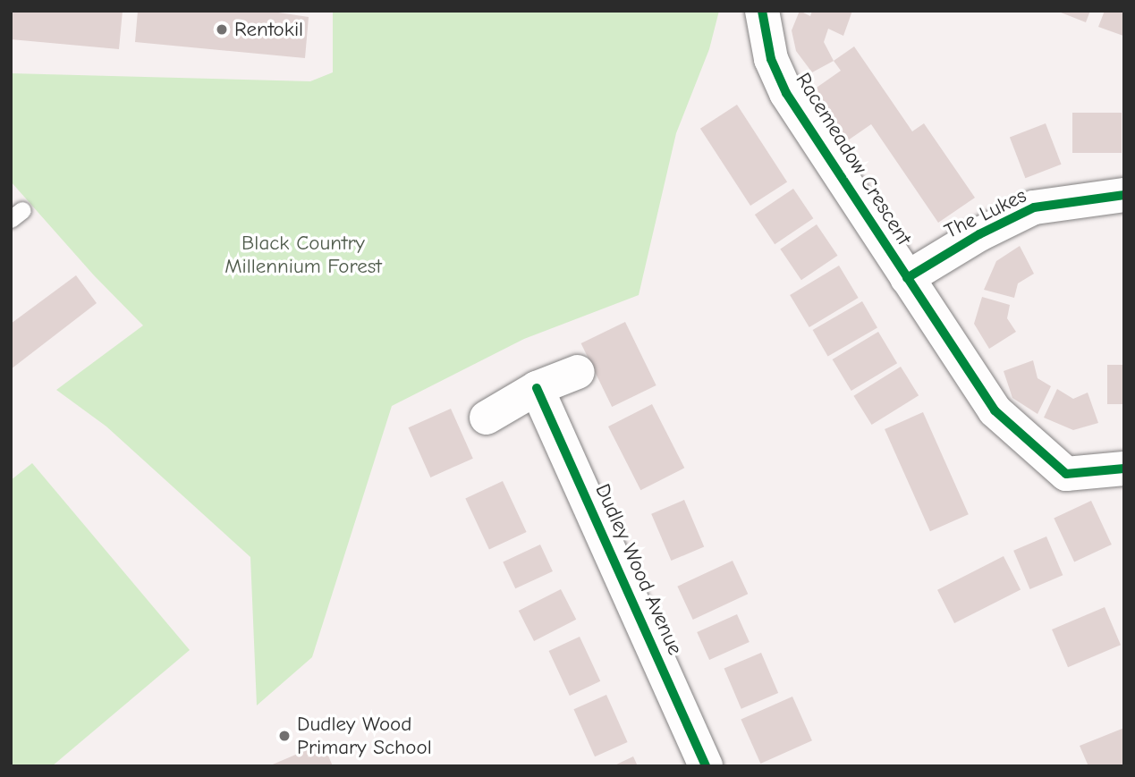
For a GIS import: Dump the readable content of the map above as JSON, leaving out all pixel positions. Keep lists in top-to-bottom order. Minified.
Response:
{"streets":{"street":["Racemeadow Crescent","The Lukes","Dudley Wood Avenue"]},"crossings":[["Racemeadow Crescent","The Lukes"]],"parks":["Black Country Millennium Forest"],"places":["Rentokil","Dudley Wood Primary School"]}
